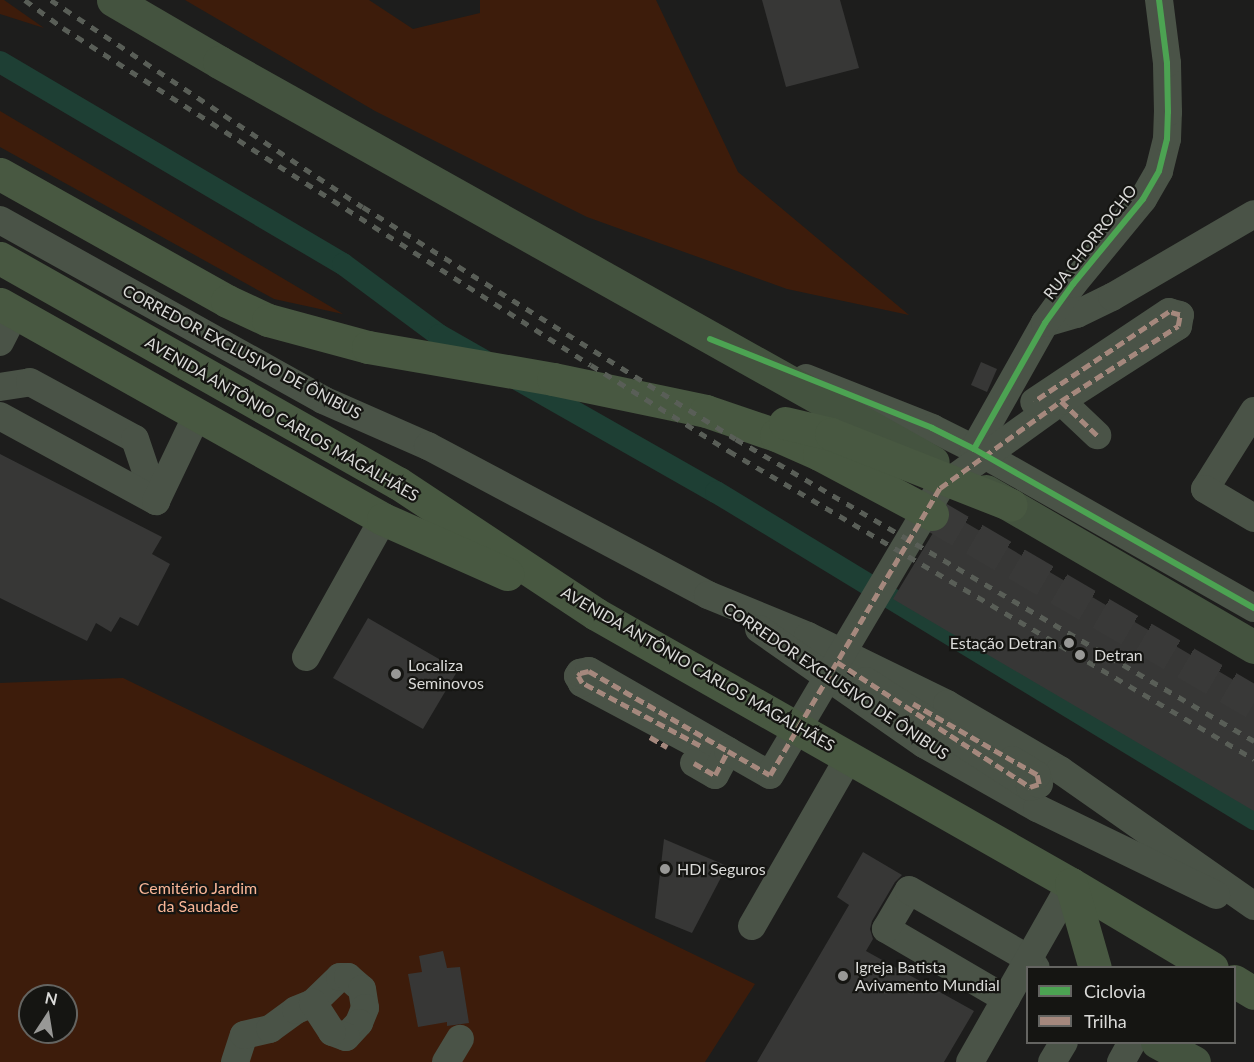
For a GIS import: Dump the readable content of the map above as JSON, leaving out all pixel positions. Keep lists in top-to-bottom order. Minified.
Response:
{"streets":{"highway":["AVENIDA ANTÔNIO CARLOS MAGALHÃES"],"street":["RUA CHORROCHO","CORREDOR EXCLUSIVO DE ÔNIBUS"]},"crossings":[["CORREDOR EXCLUSIVO DE ÔNIBUS","AVENIDA ANTÔNIO CARLOS MAGALHÃES"]],"parks":["Cemitério Jardim da Saudade"],"places":["Estação Detran","Detran","Localiza Seminovos","HDI Seguros","Igreja Batista Avivamento Mundial"],"legend":["Ciclovia","Trilha"],"north":"top"}
